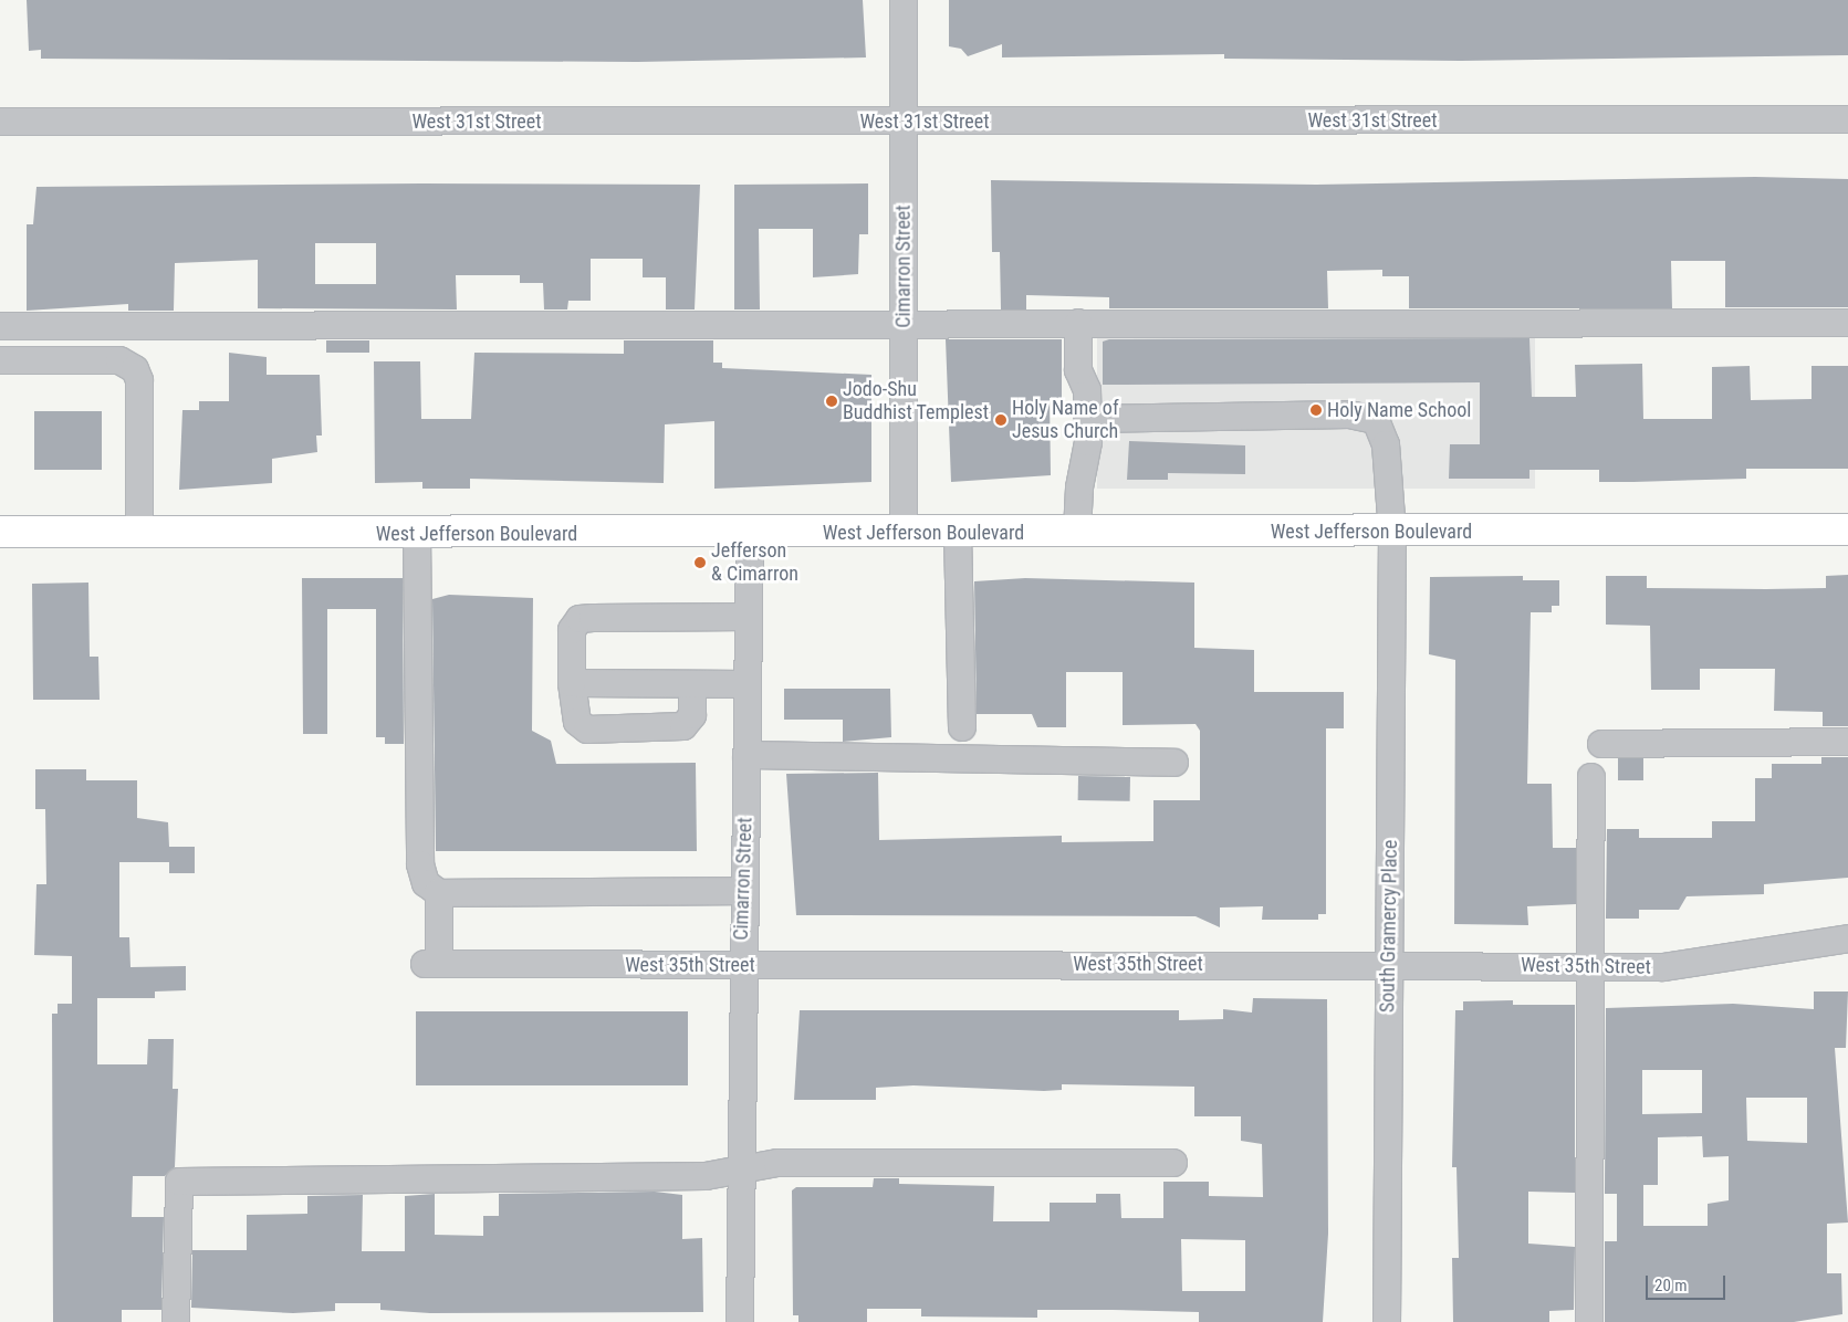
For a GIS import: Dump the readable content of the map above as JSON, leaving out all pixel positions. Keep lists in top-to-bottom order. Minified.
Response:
{"streets":{"main road":["West Jefferson Boulevard"],"street":["West 31st Street","Cimarron Street","South Gramercy Place","West 35th Street"]},"crossings":[["West 31st Street","Cimarron Street"],["Cimarron Street","West Jefferson Boulevard"],["Cimarron Street","West 35th Street"],["West Jefferson Boulevard","South Gramercy Place"],["South Gramercy Place","West 35th Street"]],"places":["Jodo-Shu Buddhist Templest","Holy Name School","Holy Name of Jesus Church","Jefferson & Cimarron"],"scale_bar":"20 m"}
